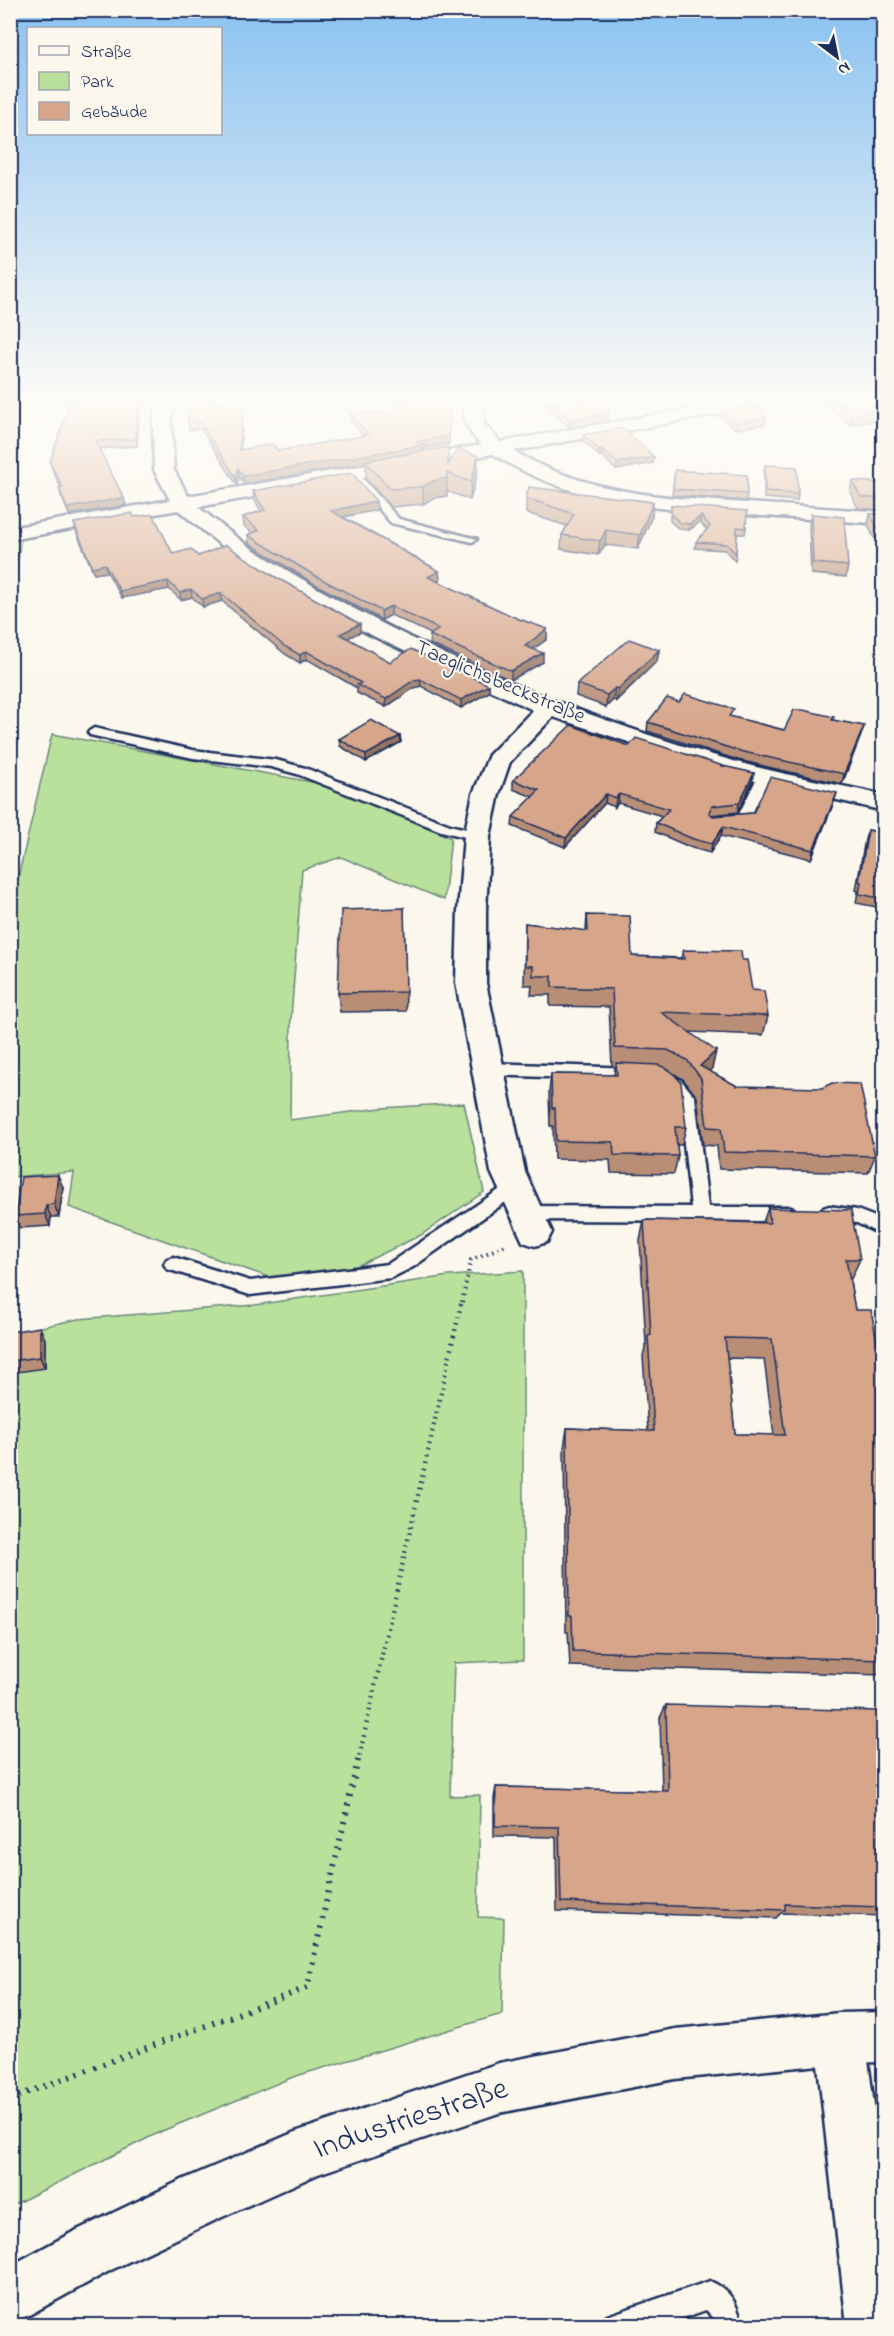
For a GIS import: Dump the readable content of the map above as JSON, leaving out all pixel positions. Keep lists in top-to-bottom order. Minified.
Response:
{"streets":{"street":["Taeglichsbeckstraße","Industriestraße"]},"legend":["Straße","Park","Gebäude"],"north":"bottom right"}
